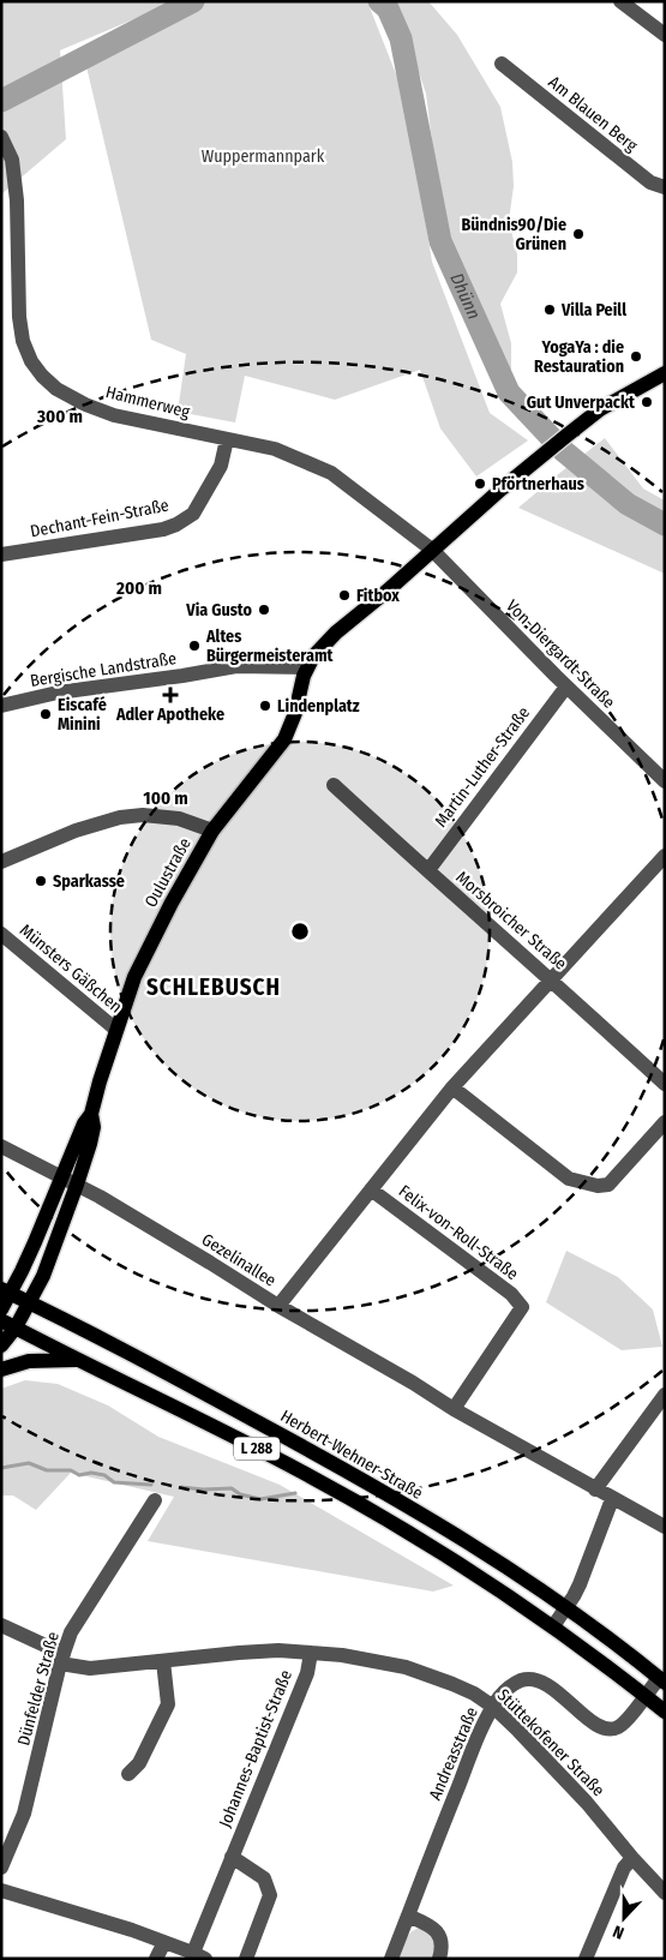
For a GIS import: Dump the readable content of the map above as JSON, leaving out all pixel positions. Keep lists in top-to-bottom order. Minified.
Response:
{"streets":{"main road":["Oulustraße","L 288","Herbert-Wehner-Straße"],"street":["Am Blauen Berg","Hammerweg","Dechant-Fein-Straße","Von-Diergardt-Straße","Bergische Landstraße","Martin-Luther-Straße","Morsbroicher Straße","Münsters Gäßchen","Felix-von-Roll-Straße","Gezelinallee","Dünfelder Straße","Stüttekofener Straße","Johannes-Baptist-Straße","Andreasstraße"]},"crossings":[["Hammerweg","Dechant-Fein-Straße"],["Hammerweg","Von-Diergardt-Straße"],["Von-Diergardt-Straße","Martin-Luther-Straße"],["Bergische Landstraße","Oulustraße"],["Martin-Luther-Straße","Morsbroicher Straße"],["Oulustraße","Münsters Gäßchen"],["Oulustraße","Gezelinallee"],["Oulustraße","L 288"],["Oulustraße","Herbert-Wehner-Straße"],["Morsbroicher Straße","Felix-von-Roll-Straße"],["Felix-von-Roll-Straße","Gezelinallee"],["L 288","Andreasstraße"],["Herbert-Wehner-Straße","Andreasstraße"],["Dünfelder Straße","Stüttekofener Straße"],["Stüttekofener Straße","Johannes-Baptist-Straße"],["Stüttekofener Straße","Andreasstraße"]],"districts":["SCHLEBUSCH"],"water":["Dhünn"],"parks":["Wuppermannpark"],"places":{"other":["Bündnis90/Die Grünen","Villa Peill","YogaYa : die Restauration","Gut Unverpackt","Pförtnerhaus","Fitbox","Via Gusto","Altes Bürgermeisteramt","Lindenplatz","Eiscafé Minini","Sparkasse"],"health":["Adler Apotheke"]},"north":"bottom","rings":["300 m","200 m","100 m"]}
